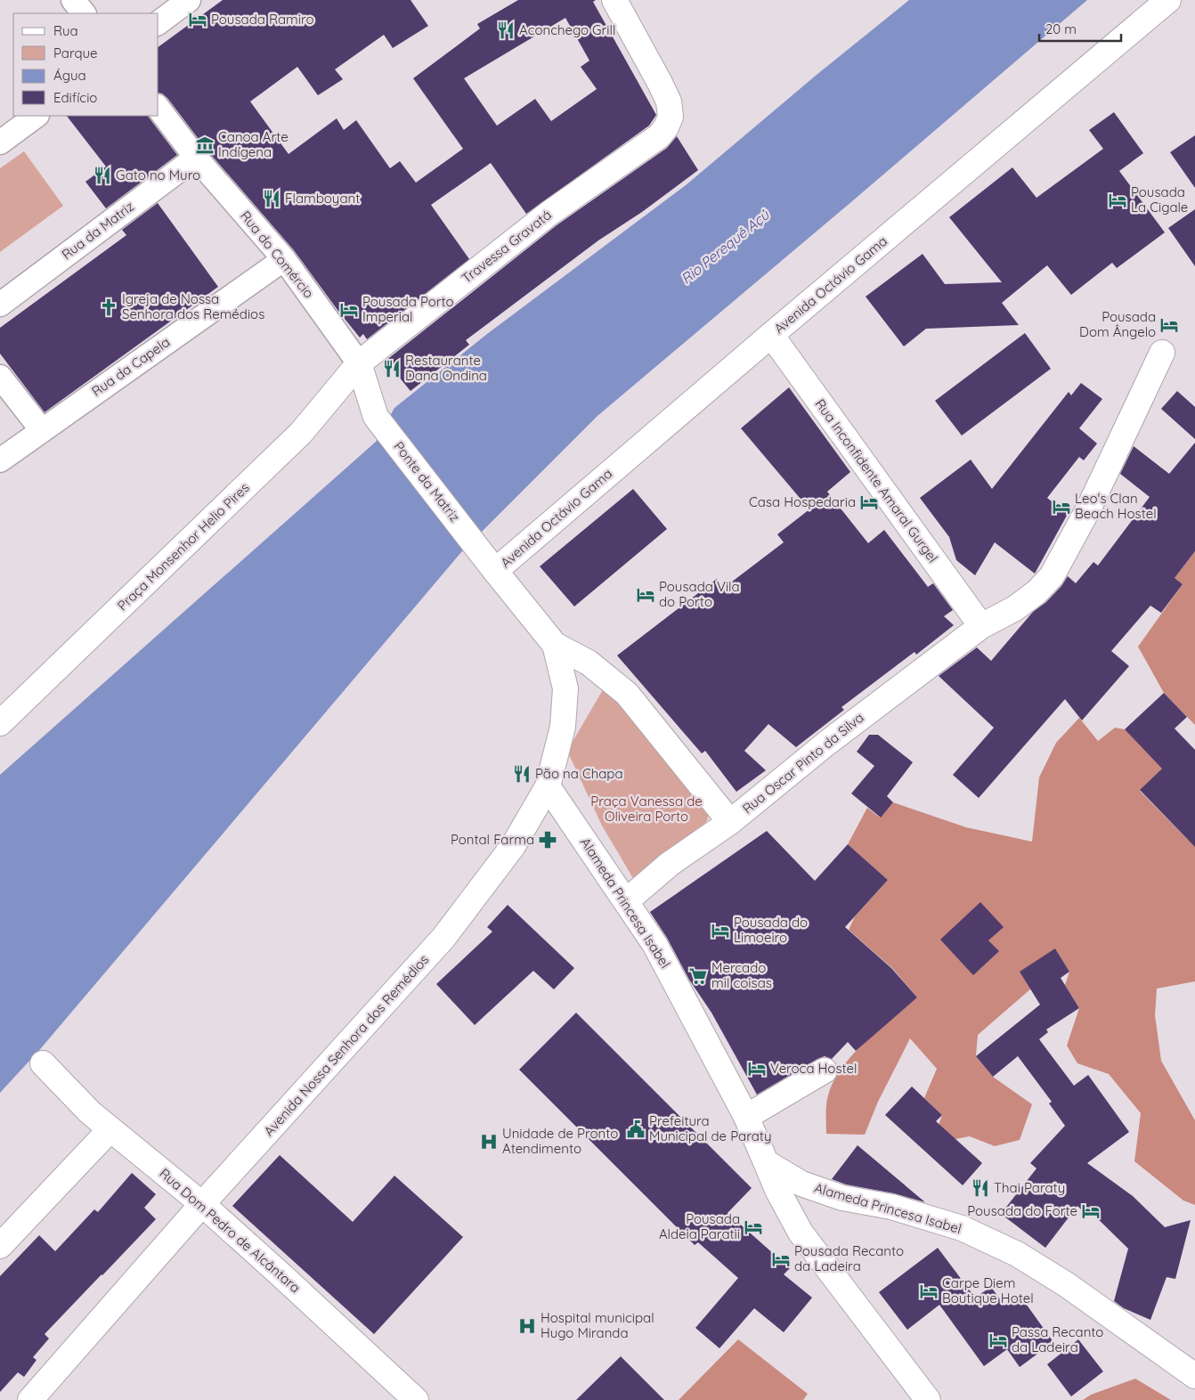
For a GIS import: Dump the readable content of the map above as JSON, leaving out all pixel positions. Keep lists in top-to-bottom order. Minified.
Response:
{"streets":{"street":["Rua da Matriz","Travessa Gravatá","Rua do Comércio","Avenida Octávio Gama","Rua da Capela","Rua Inconfidente Amaral Gurgel","Ponte da Matriz","Praça Monsenhor Helio Pires","Rua Oscar Pinto da Silva","Alameda Princesa Isabel","Avenida Nossa Senhora dos Remédios","Rua Dom Pedro de Alcântara"]},"crossings":[["Rua da Matriz","Rua do Comércio"],["Travessa Gravatá","Rua do Comércio"],["Travessa Gravatá","Praça Monsenhor Helio Pires"],["Rua do Comércio","Rua da Capela"],["Rua do Comércio","Ponte da Matriz"],["Rua do Comércio","Praça Monsenhor Helio Pires"],["Avenida Octávio Gama","Rua Inconfidente Amaral Gurgel"],["Avenida Octávio Gama","Ponte da Matriz"],["Rua Inconfidente Amaral Gurgel","Rua Oscar Pinto da Silva"],["Ponte da Matriz","Avenida Nossa Senhora dos Remédios"],["Rua Oscar Pinto da Silva","Alameda Princesa Isabel"],["Alameda Princesa Isabel","Avenida Nossa Senhora dos Remédios"],["Avenida Nossa Senhora dos Remédios","Rua Dom Pedro de Alcântara"]],"water":["Rio Perequê Açú"],"parks":["Praça Vanessa de Oliveira Porto"],"places":{"hotel":["Pousada Ramiro","Pousada La Cigale","Pousada Porto Imperial","Pousada Dom Ângelo","Casa Hospedaria","Leo's Clan Beach Hostel","Pousada Vila do Porto","Pousada do Limoeiro","Veroca Hostel","Pousada do Forte","Pousada Aldeia Paratii","Pousada Recanto da Ladeira","Carpe Diem Boutique Hotel","Passa Recanto da Ladeira"],"restaurant":["Aconchego Grill","Gato no Muro","Flamboyant","Restaurante Dana Ondina","Pão na Chapa","Thai Paraty"],"museum":["Canoa Arte Indígena"],"church":["Igreja de Nossa Senhora dos Remédios"],"pharmacy":["Pontal Farma"],"supermarket":["Mercado mil coisas"],"public building":["Prefeitura Municipal de Paraty"],"hospital":["Unidade de Pronto Atendimento","Hospital municipal Hugo Miranda"]},"legend":["Rua","Parque","Água","Edifício"],"scale_bar":"20 m"}
